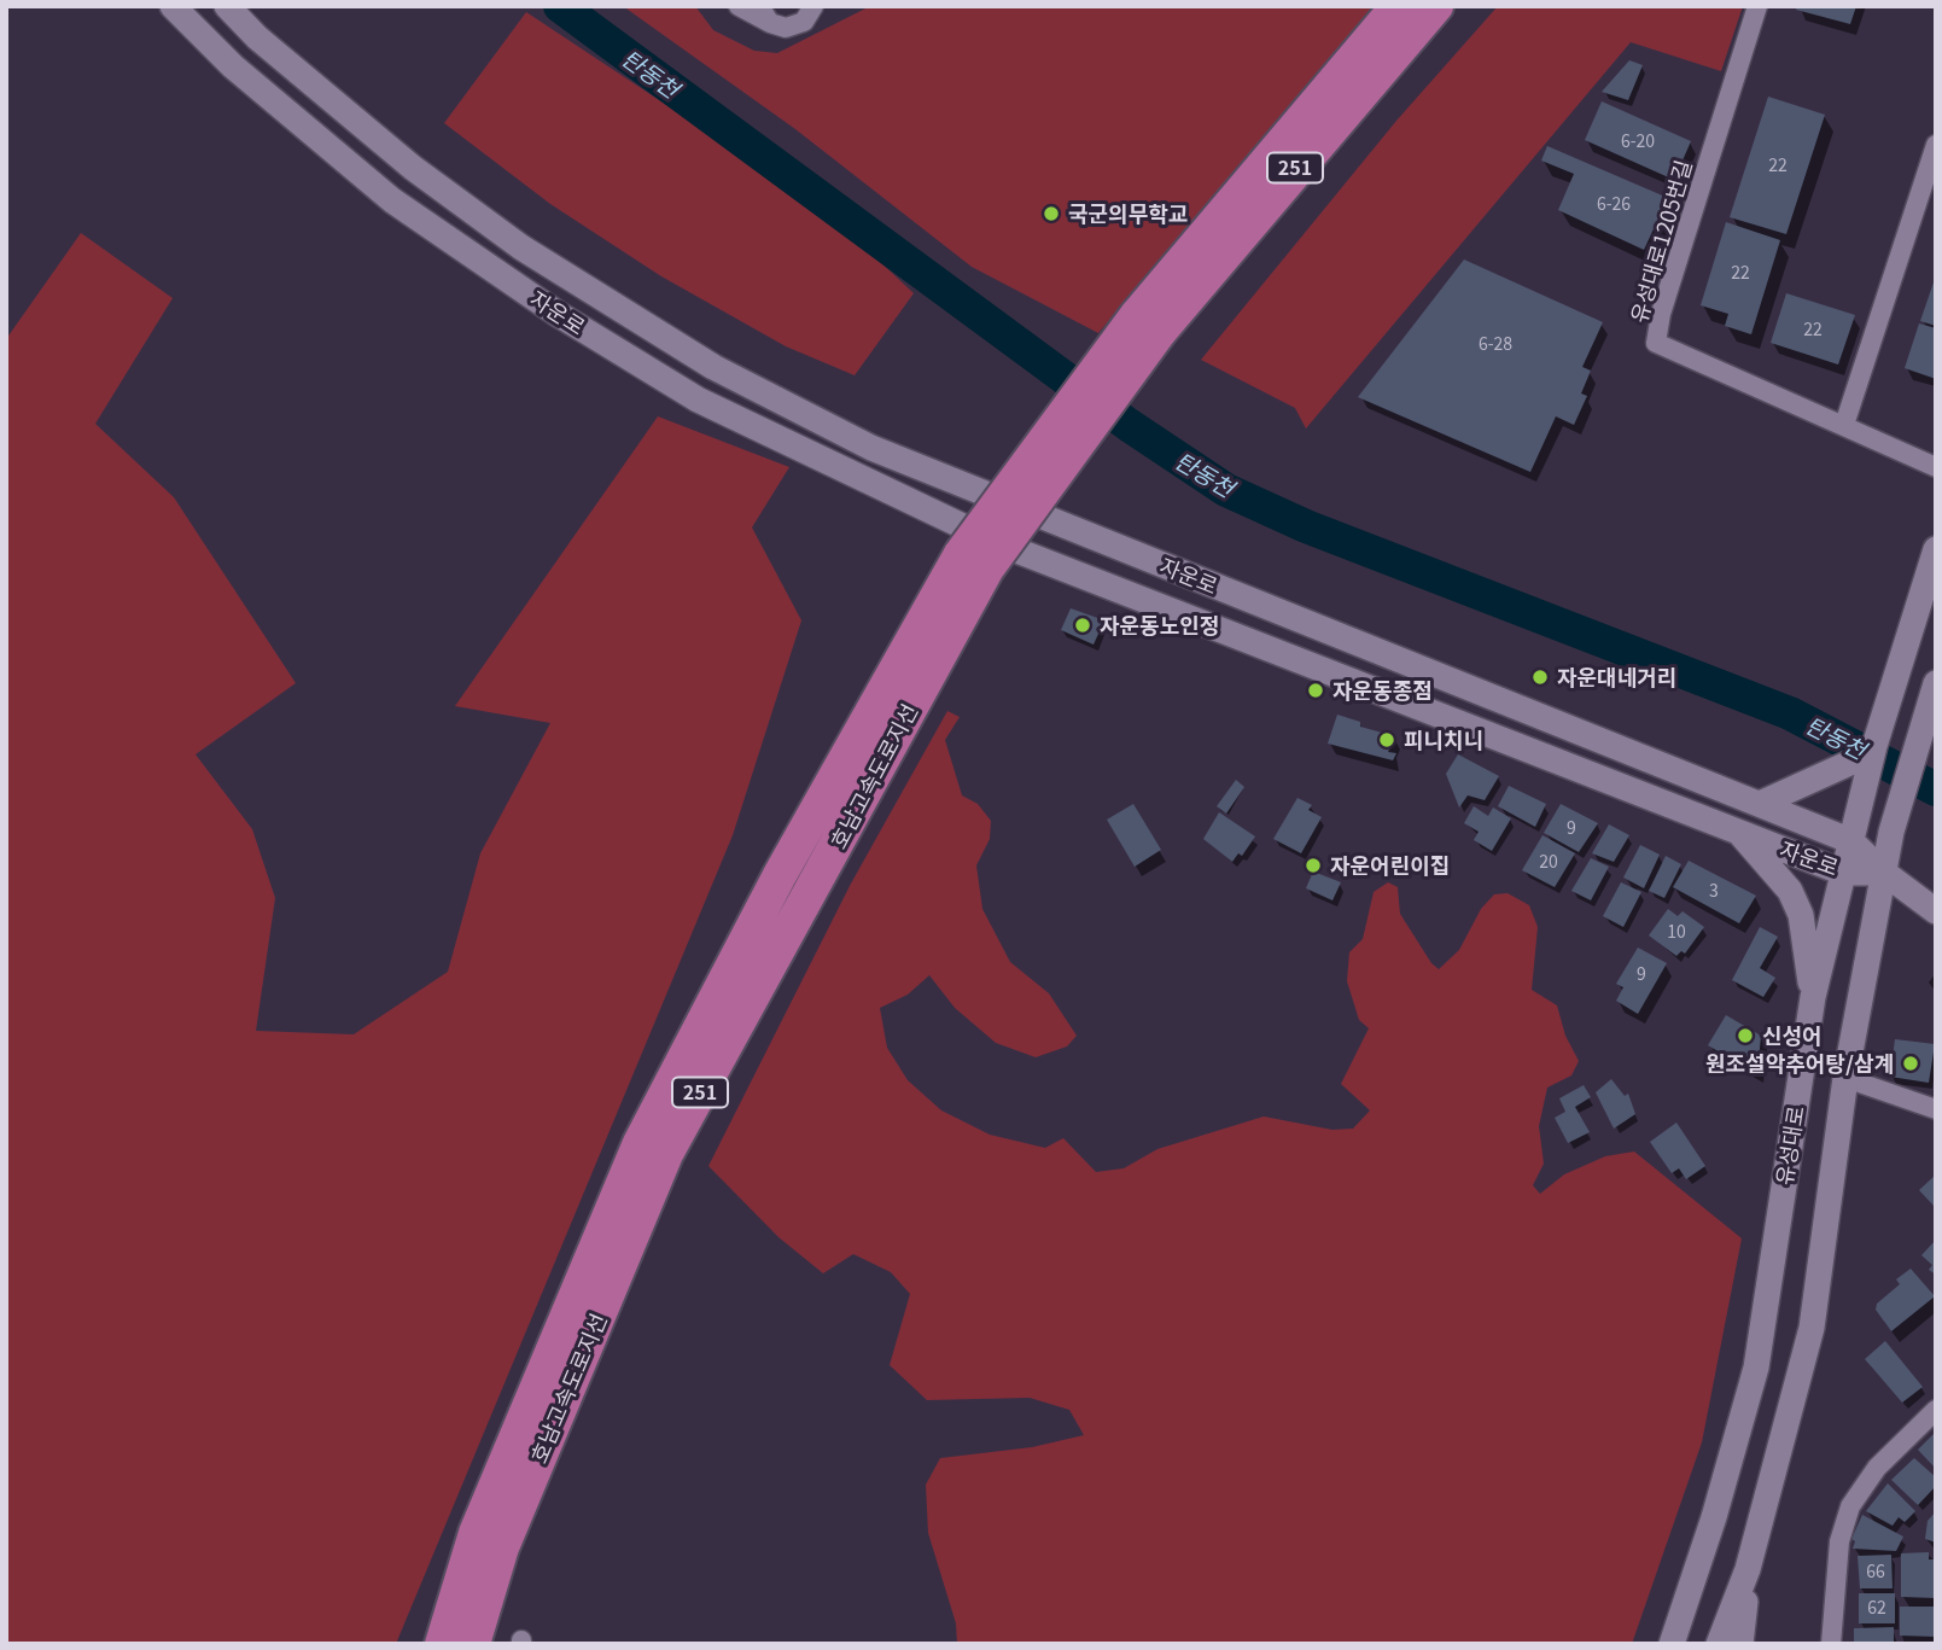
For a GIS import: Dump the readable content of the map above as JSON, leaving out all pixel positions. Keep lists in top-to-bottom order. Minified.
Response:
{"streets":{"highway":["251","호남고속도로지선"],"street":["유성대로1205번길","자운로","유성대로"]},"crossings":[["자운로","유성대로"]],"water":["탄동천"],"places":["국군의무학교","자운동노인정","자운대네거리","자운동종점","피니치니","자운어린이집","신성어","원조설악추어탕/삼계"],"house_numbers":["6-20","22","6-26","22","22","6-28","9","20","3","10","9","66","62"]}
